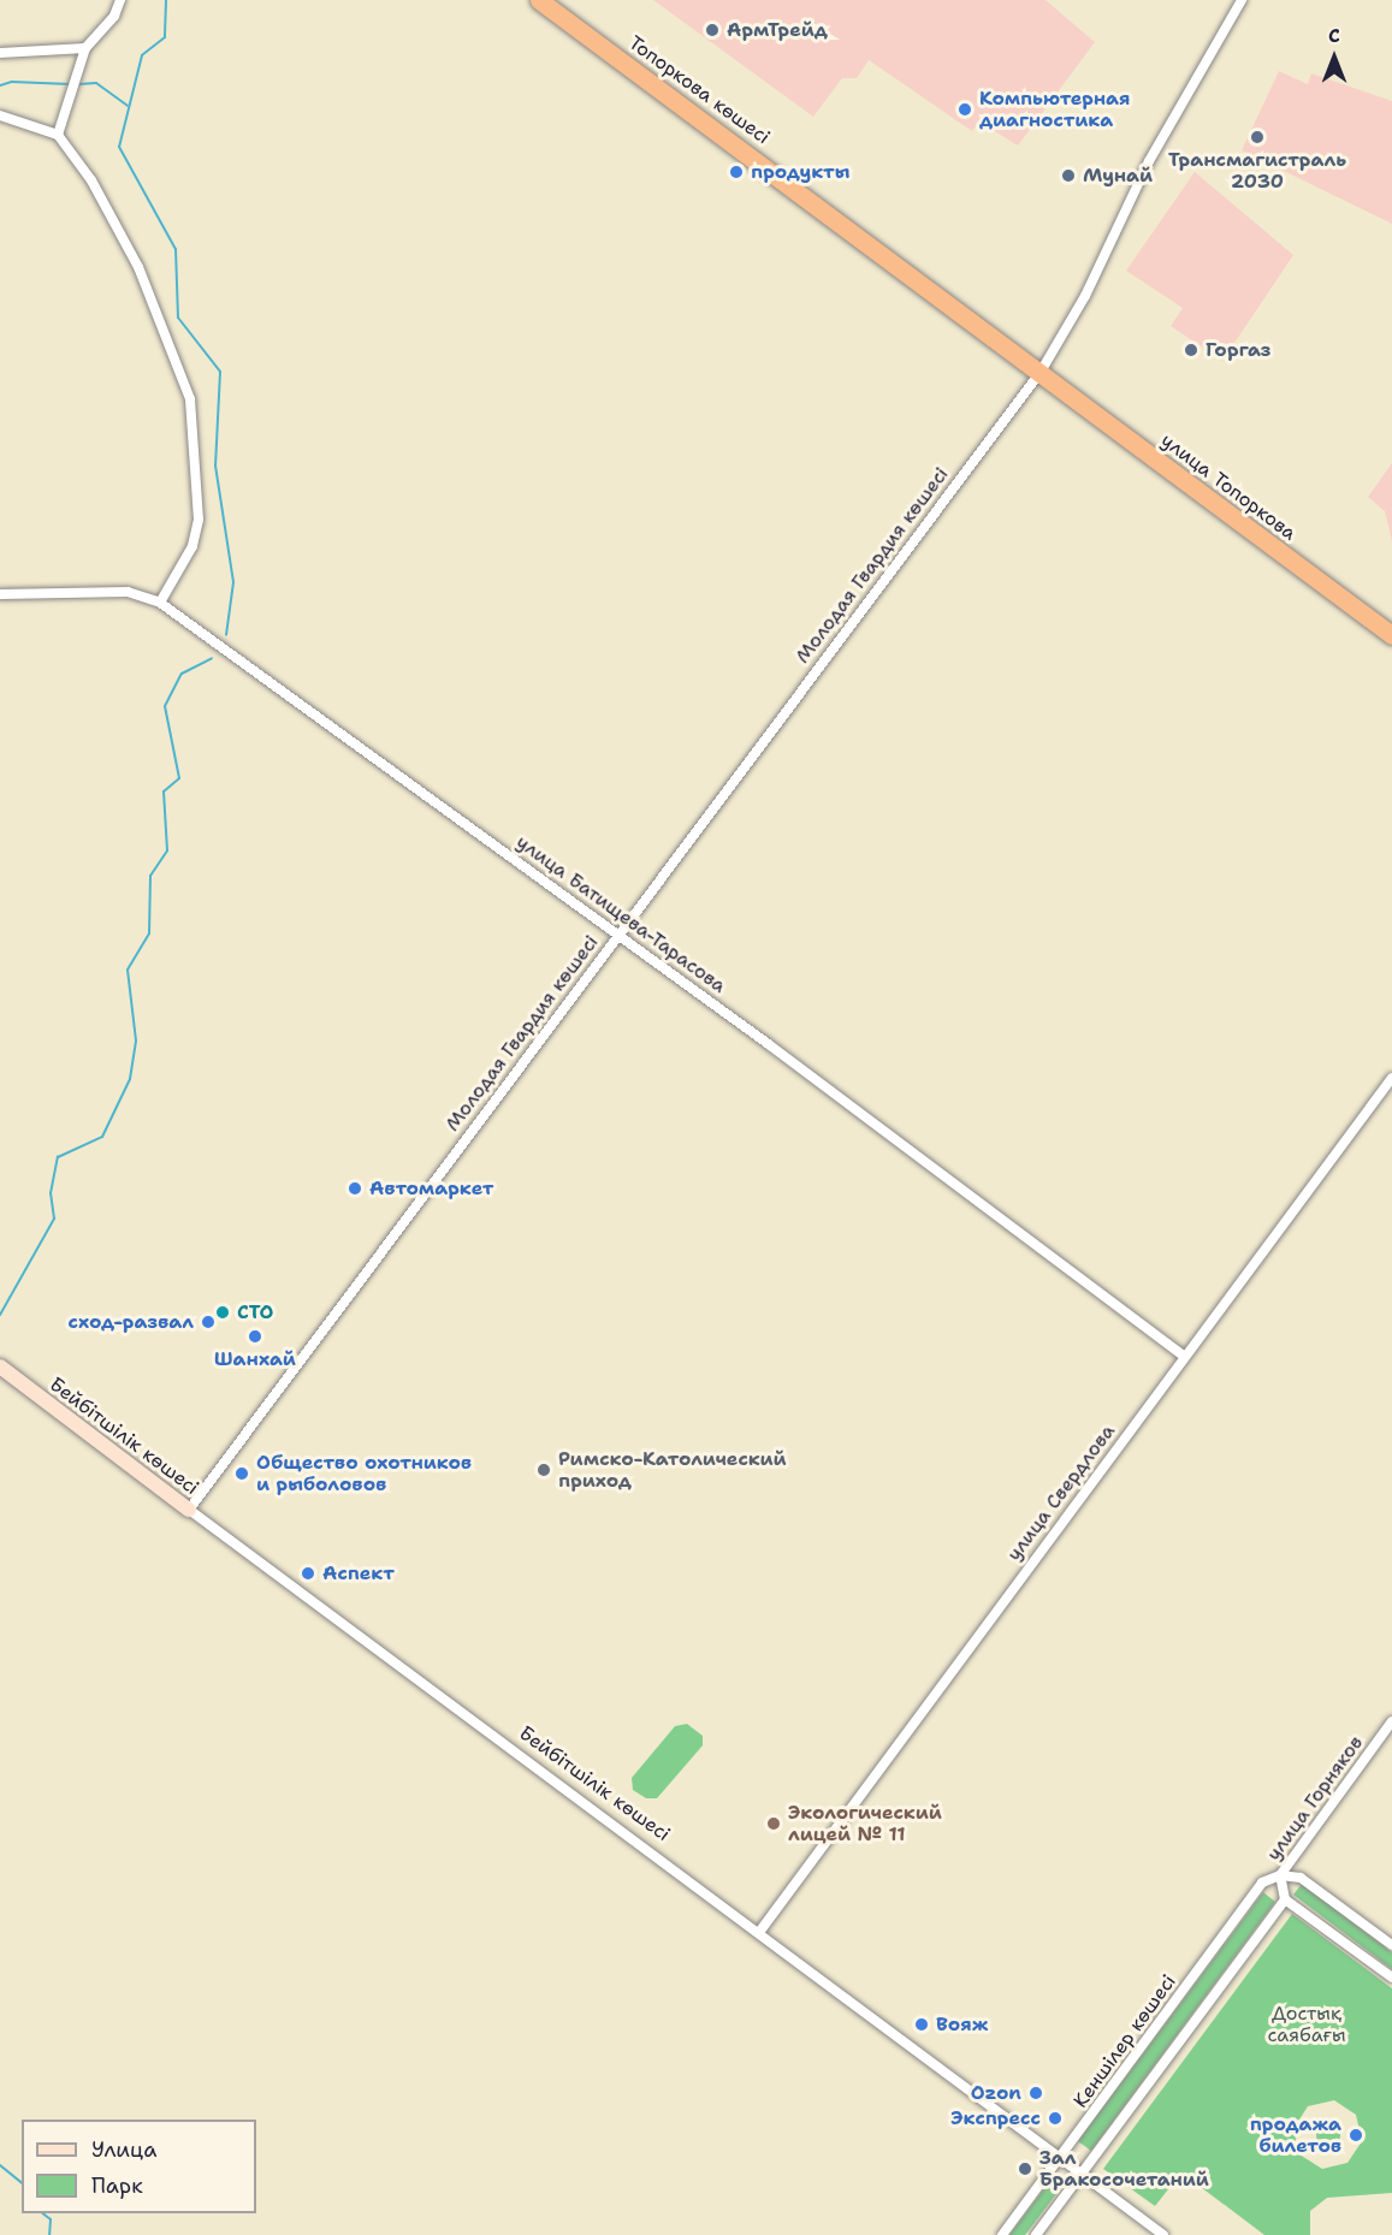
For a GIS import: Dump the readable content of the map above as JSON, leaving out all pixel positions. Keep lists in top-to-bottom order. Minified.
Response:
{"streets":{"highway":["Топоркова көшесі","улица Топоркова"],"street":["Молодая Гвардия көшесі","улица Батищева-Тарасова","Бейбітшілік көшесі","улица Свердлова","улица Горняков","Кеншілер көшесі"]},"crossings":[["Топоркова көшесі","улица Топоркова"],["Топоркова көшесі","Молодая Гвардия көшесі"],["улица Топоркова","Молодая Гвардия көшесі"],["Молодая Гвардия көшесі","улица Батищева-Тарасова"],["Молодая Гвардия көшесі","Бейбітшілік көшесі"],["улица Батищева-Тарасова","улица Свердлова"],["Бейбітшілік көшесі","улица Свердлова"],["Бейбітшілік көшесі","Кеншілер көшесі"],["улица Горняков","Кеншілер көшесі"]],"parks":["Достық саябағы"],"places":["АрмТрейд","Компьютерная диагностика","Трансмагистраль 2030","продукты","Мунай","Горгаз","Автомаркет","СТО","сход-развал","Шанхай","Римско-Католический приход","Общество охотников и рыболовов","Аспект","Экологический лицей № 11","Вояж","Ozon","Экспресс","продажа билетов","Зал Бракосочетаний"],"legend":["Улица","Парк"],"north":"top"}
